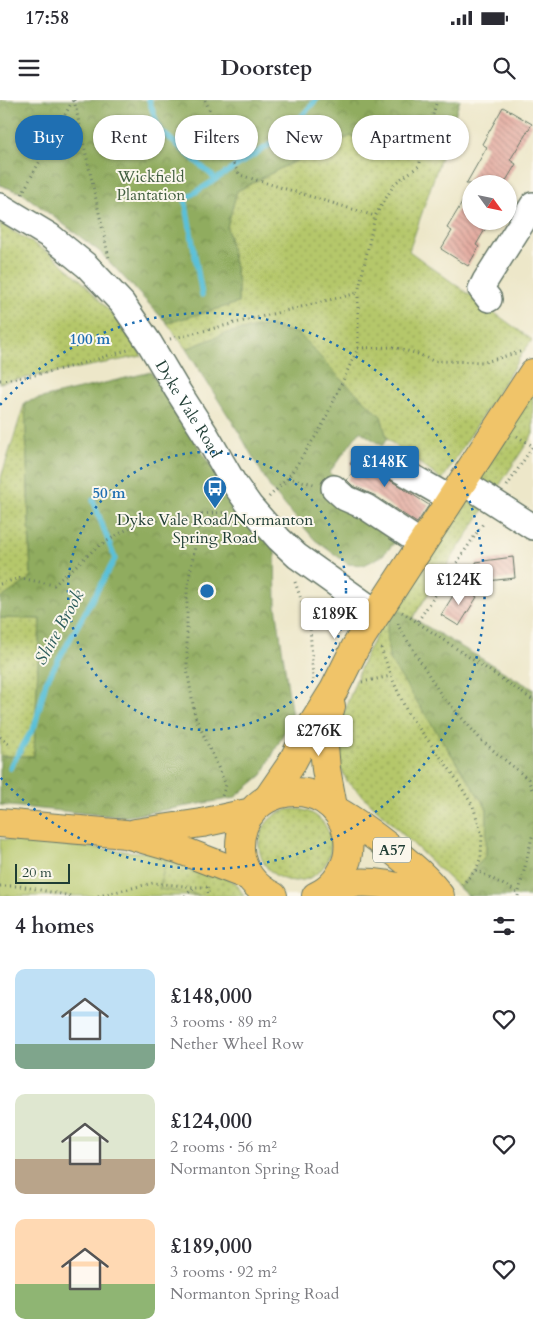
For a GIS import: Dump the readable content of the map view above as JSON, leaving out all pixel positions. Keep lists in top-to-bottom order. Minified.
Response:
{"streets":{"main road":["A57"],"street":["Dyke Vale Road"]},"water":["Shire Brook"],"parks":["Wickfield Plantation"],"places":{"bus stop":["Dyke Vale Road/Normanton Spring Road"]},"scale_bar":"20 m","north":"bottom right","page":{"status":"17:58","header":"Doorstep","chip":["Buy","Rent","Filters","New","Apartment"],"price":["£148K","£124K","£189K","£276K"],"scale":"20 m","heading":"4 homes","list":[{"name":"£148,000","note":"3 rooms · 89 m² · Nether Wheel Row"},{"name":"£124,000","note":"2 rooms · 56 m² · Normanton Spring Road"},{"name":"£189,000","note":"3 rooms · 92 m² · Normanton Spring Road"}]},"rings":["100 m","50 m"]}
